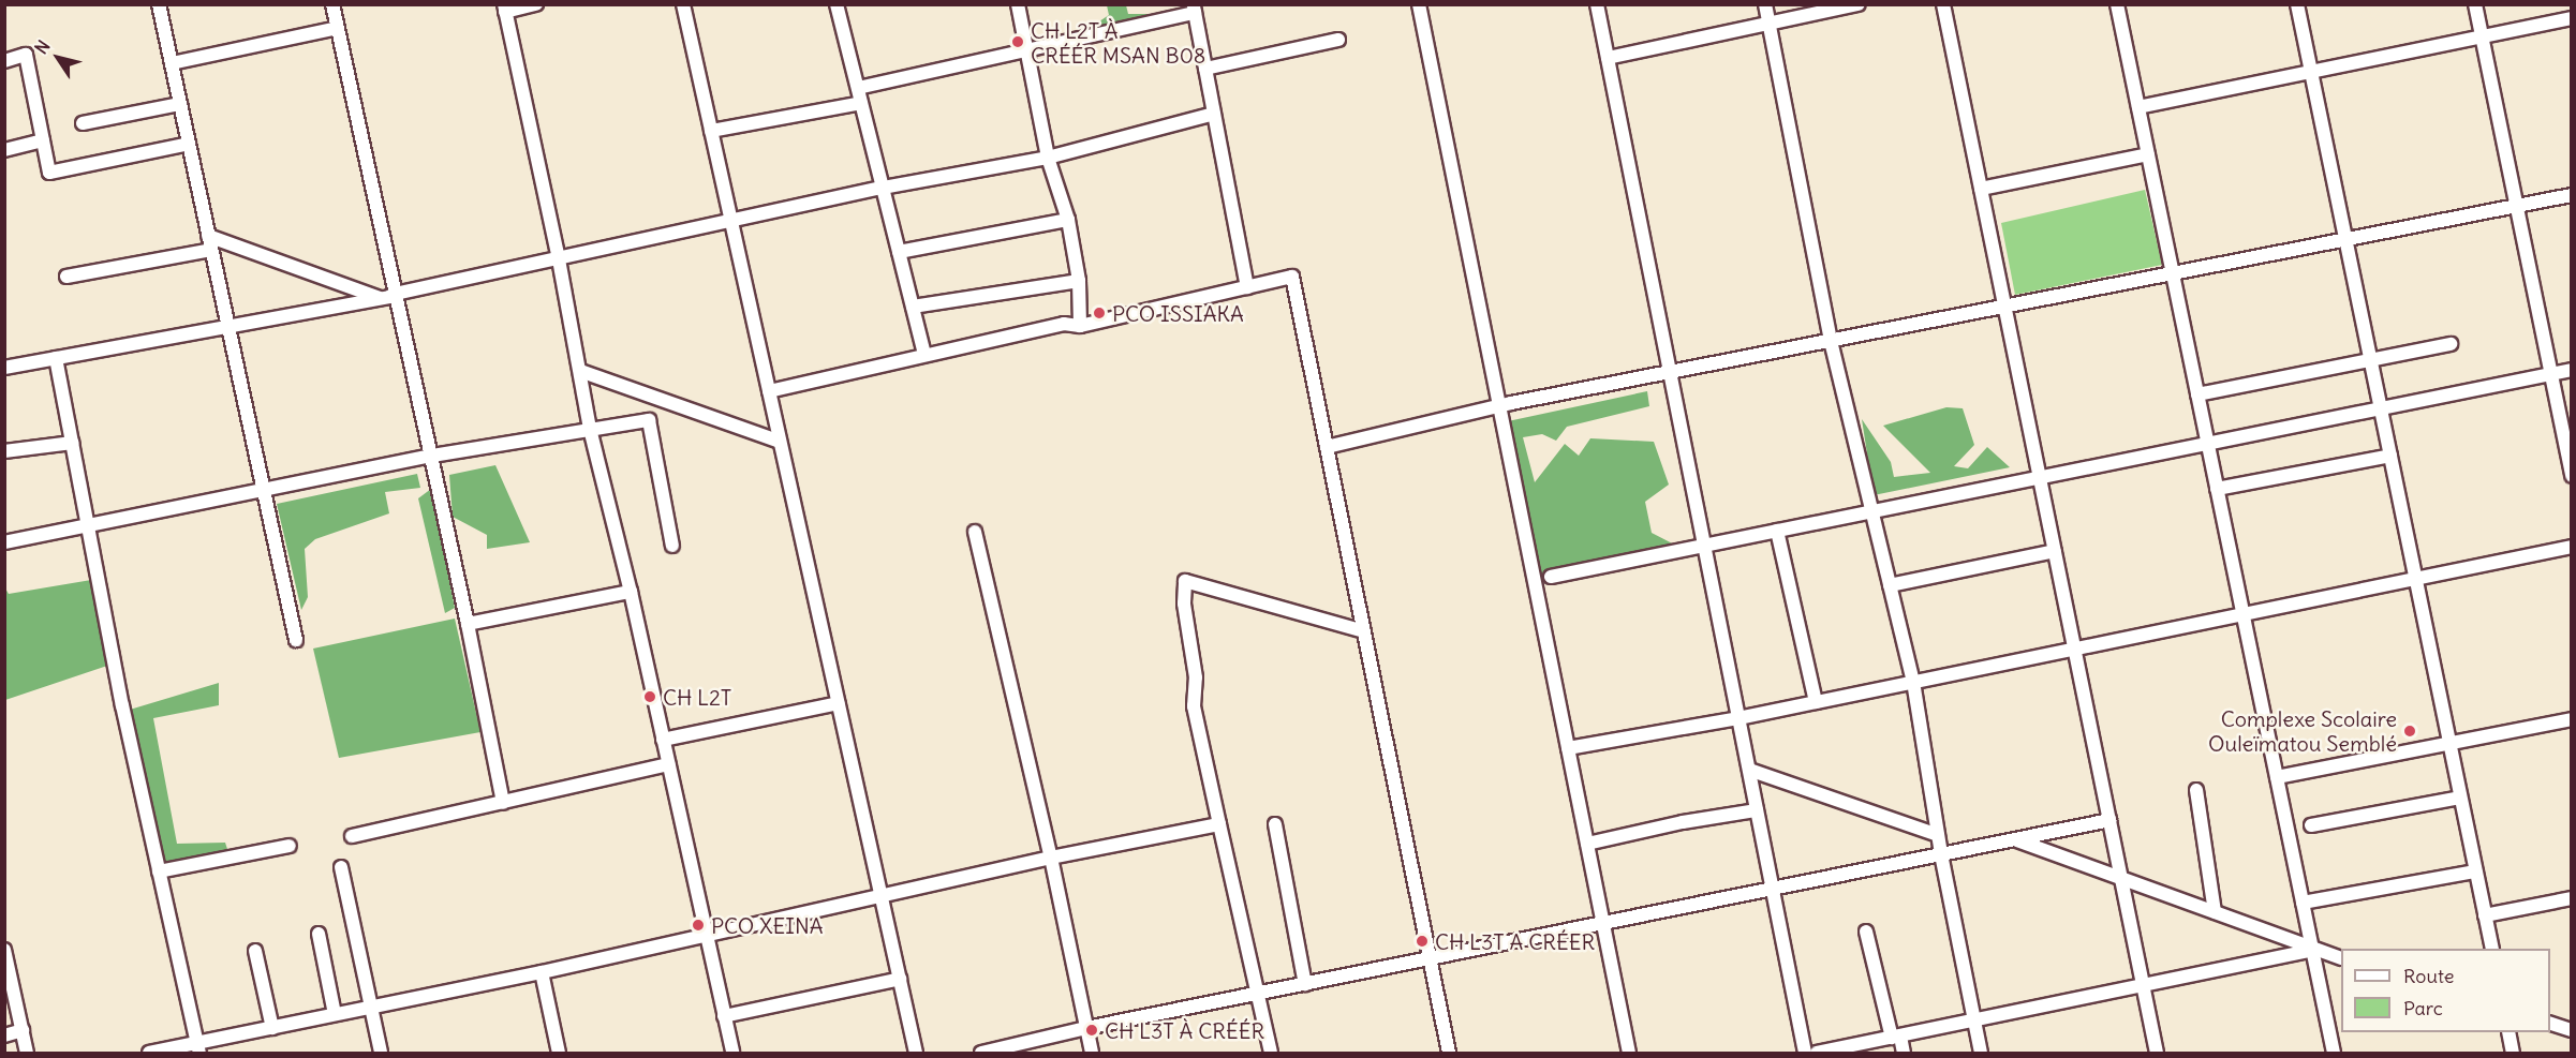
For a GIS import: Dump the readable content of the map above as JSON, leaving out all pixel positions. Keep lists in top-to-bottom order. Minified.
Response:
{"places":["CH L2T À CRÉÉR MSAN B08","PCO ISSIAKA","CH L2T","Complexe Scolaire Ouleïmatou Semblé","PCO XEINA","CH L3T A CRÉER","CH L3T À CRÉÉR"],"legend":["Route","Parc"],"north":"top left"}
